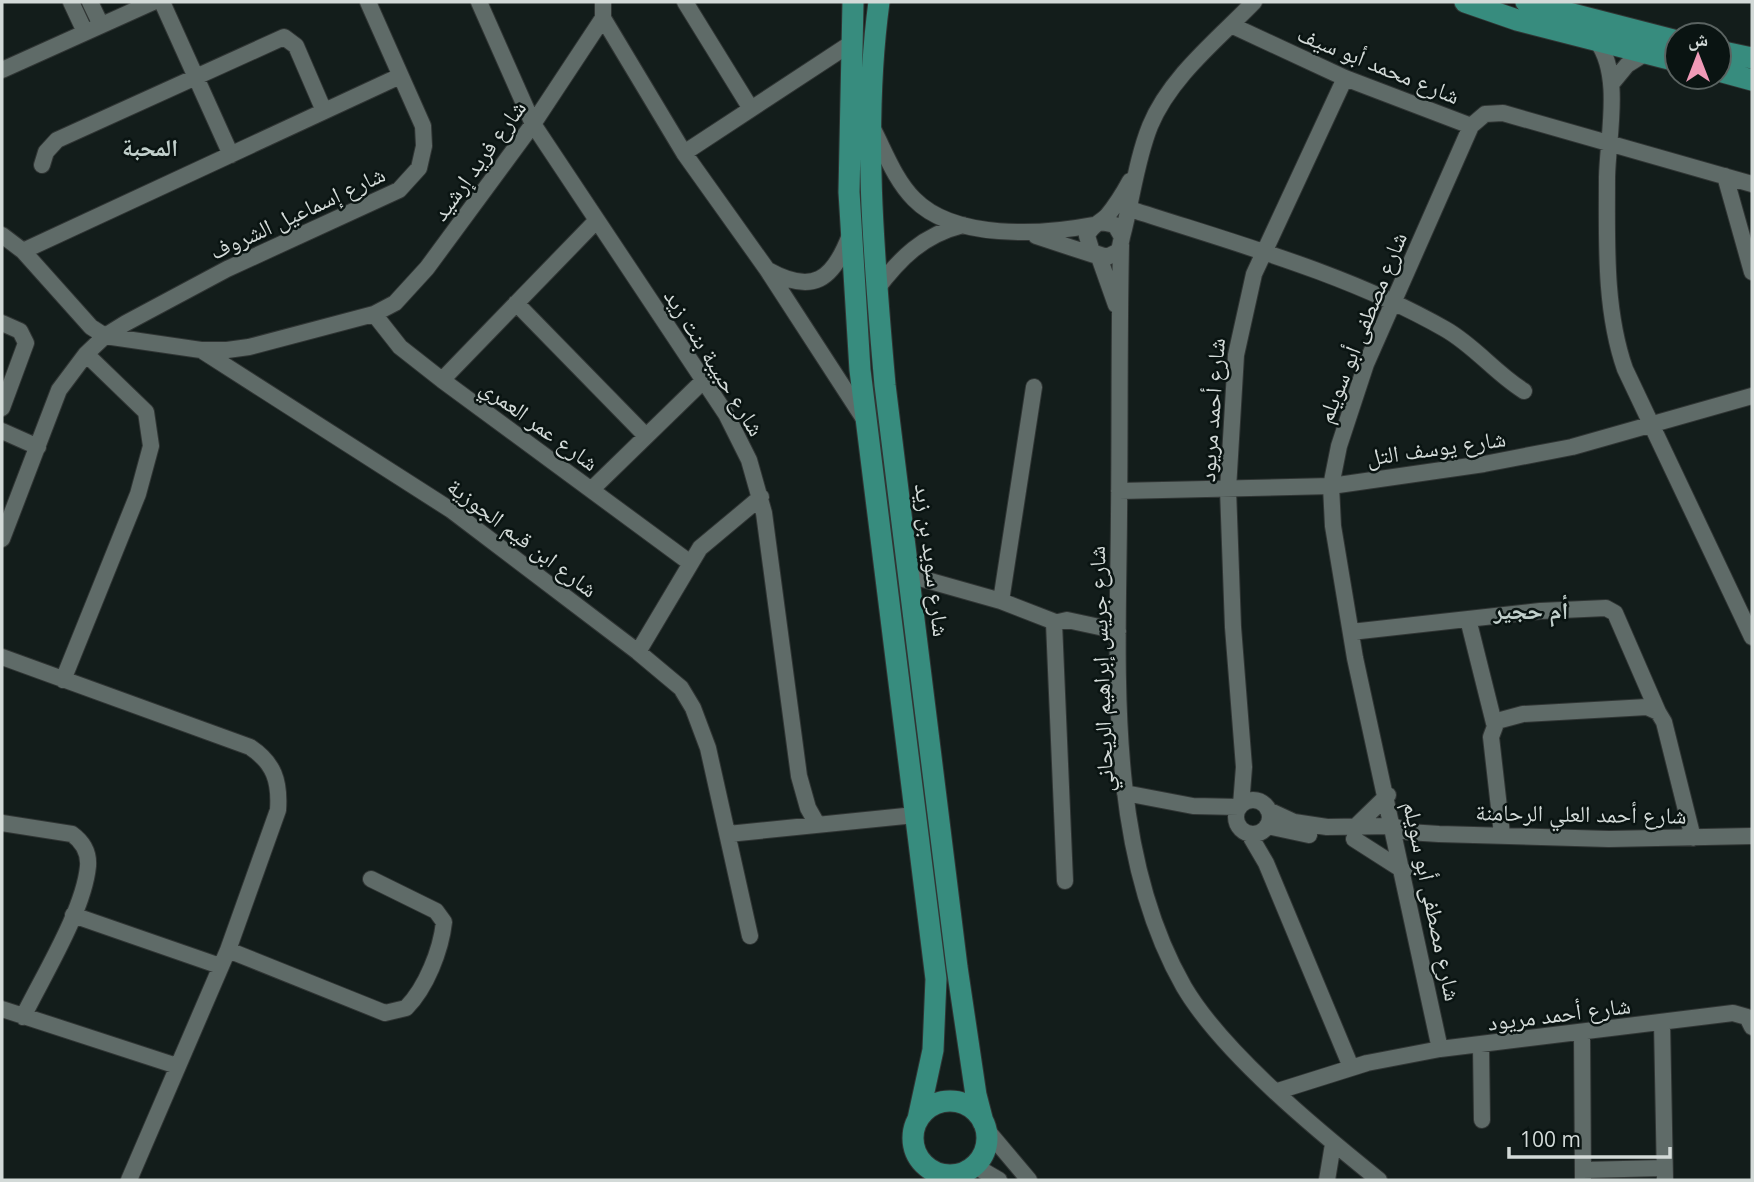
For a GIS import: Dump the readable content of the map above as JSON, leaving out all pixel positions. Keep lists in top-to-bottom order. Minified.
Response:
{"streets":{"main road":["شارع سويد بن زيد"],"street":["شارع محمد أبو سيف","شارع فريد إرشيد","شارع إسماعيل الشروف","شارع مصطفى أبو سويلم","شارع حبيبة بنت زيد","شارع أحمد مريود","شارع عمر العمري","شارع يوسف التل","شارع ابن قيم الجوزية","شارع جريس إبراهيم الريحاني","شارع أحمد العلي الرحامنة"]},"crossings":[["شارع محمد أبو سيف","شارع مصطفى أبو سويلم"],["شارع محمد أبو سيف","شارع أحمد مريود"],["شارع محمد أبو سيف","شارع جريس إبراهيم الريحاني"],["شارع فريد إرشيد","شارع حبيبة بنت زيد"],["شارع فريد إرشيد","شارع عمر العمري"],["شارع فريد إرشيد","شارع ابن قيم الجوزية"],["شارع مصطفى أبو سويلم","شارع أحمد مريود"],["شارع مصطفى أبو سويلم","شارع يوسف التل"],["شارع مصطفى أبو سويلم","شارع أحمد العلي الرحامنة"],["شارع أحمد مريود","شارع يوسف التل"],["شارع أحمد مريود","شارع جريس إبراهيم الريحاني"],["شارع أحمد مريود","شارع أحمد العلي الرحامنة"],["شارع يوسف التل","شارع جريس إبراهيم الريحاني"],["شارع جريس إبراهيم الريحاني","شارع أحمد العلي الرحامنة"]],"districts":["المحبة","أم حجير"],"scale_bar":"100 m","north":"top"}
